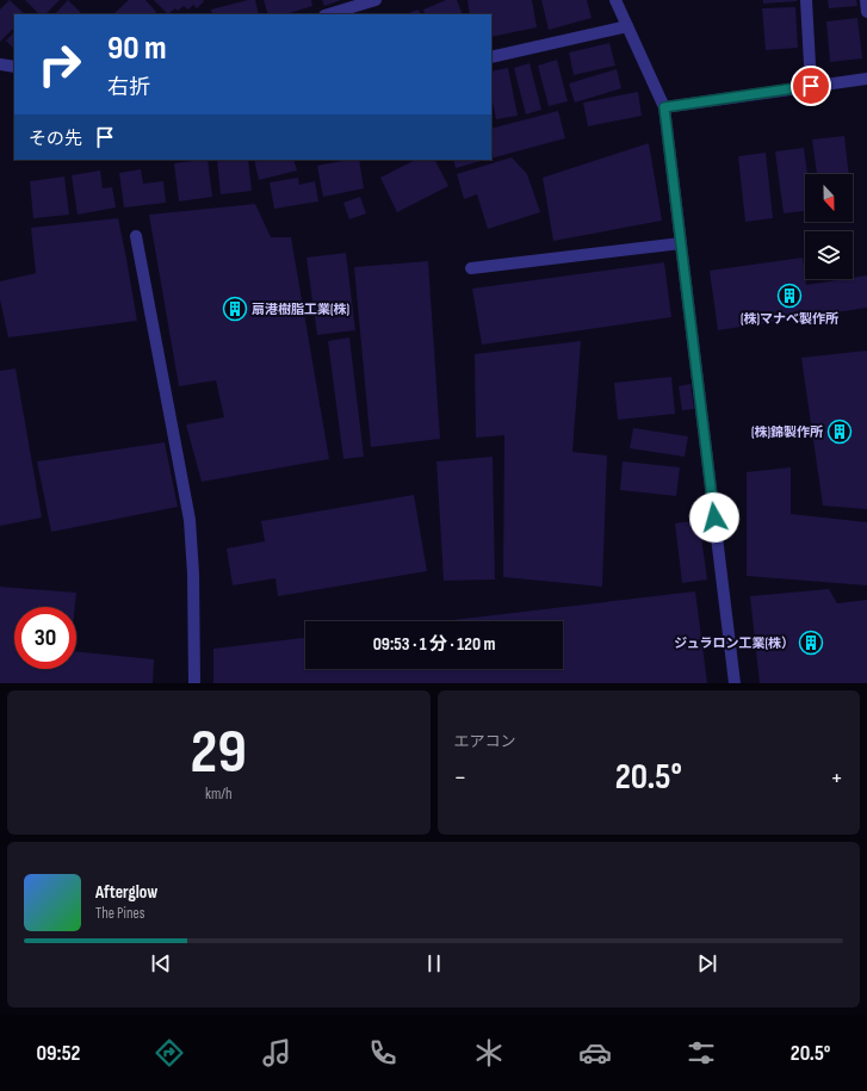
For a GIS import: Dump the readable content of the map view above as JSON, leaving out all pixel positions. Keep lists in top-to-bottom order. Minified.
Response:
{"places":{"building":["(株)マナべ製作所","扇港樹脂工業(株)","(株)錦製作所","ジュラロン工業(株）"]},"north":"bottom","page":{"turn":["90 m","右折"],"then":"その先","limit":"30","trip":"09:53 · 1 分 · 120 m","tile":[["29","km/h"],"エアコン"],"heat":["−","20.5°","+"],"song":["Afterglow","The Pines"],"tabs":["09:52","20.5°"]}}
